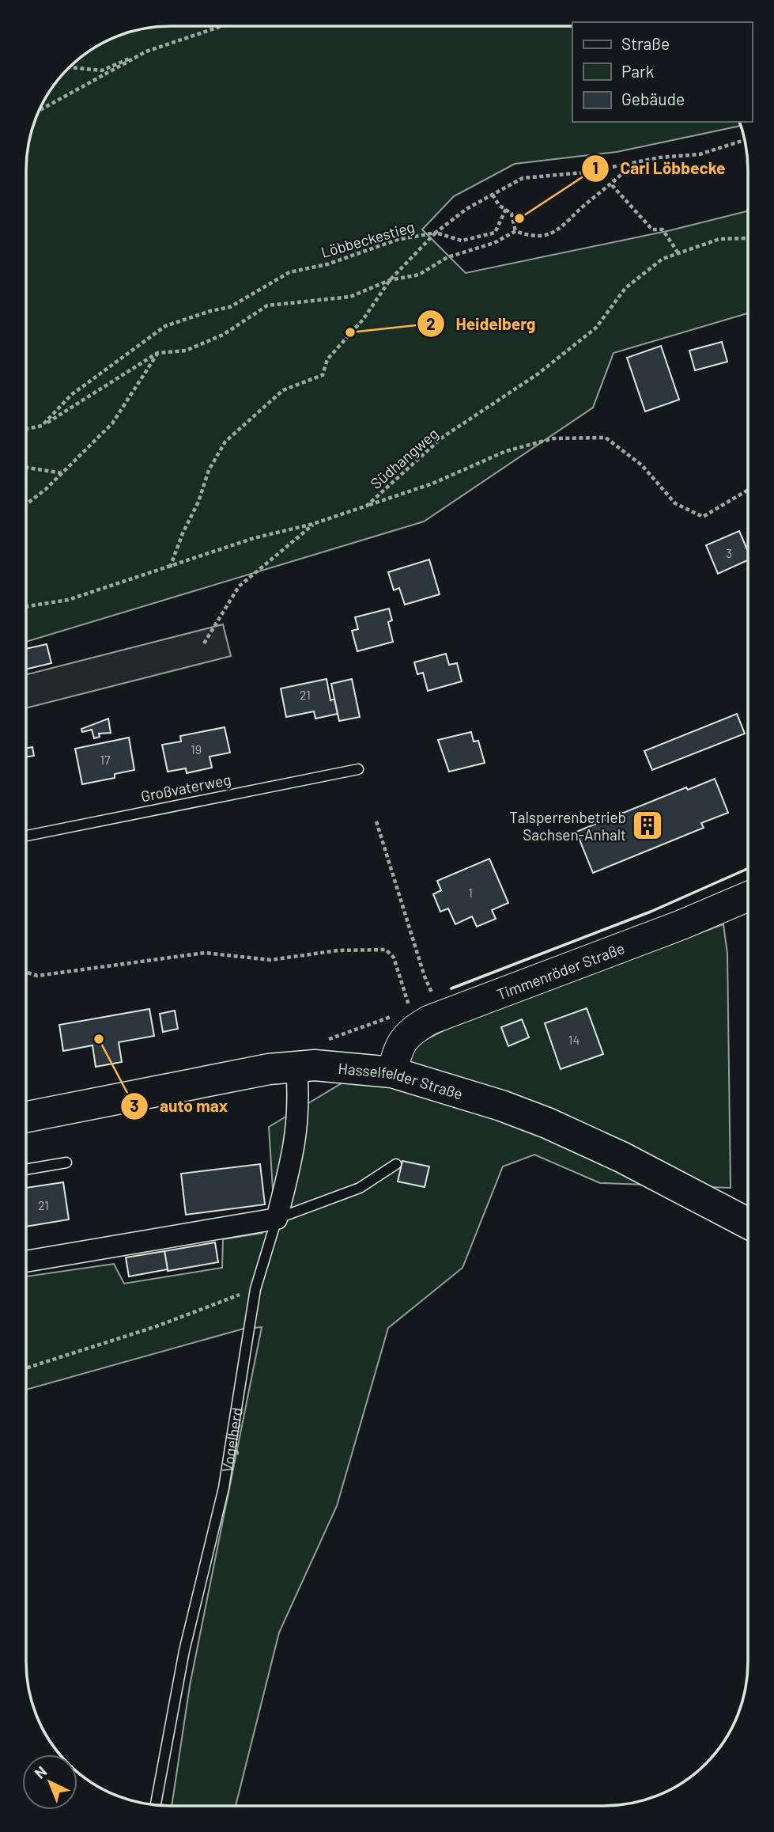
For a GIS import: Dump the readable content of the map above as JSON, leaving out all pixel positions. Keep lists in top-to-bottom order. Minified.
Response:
{"streets":{"main road":["Timmenröder Straße","Hasselfelder Straße"],"street":["Vogelherd"],"lane":["Großvaterweg"],"path":["Löbbeckestieg","Südhangweg"]},"crossings":[["Timmenröder Straße","Hasselfelder Straße"],["Hasselfelder Straße","Vogelherd"]],"places":{"other":["Carl Löbbecke","Heidelberg","auto max"],"building":["Talsperrenbetrieb Sachsen-Anhalt"]},"house_numbers":["3","21","19","17","1","14","21"],"legend":["Straße","Park","Gebäude"],"north":"top left"}
